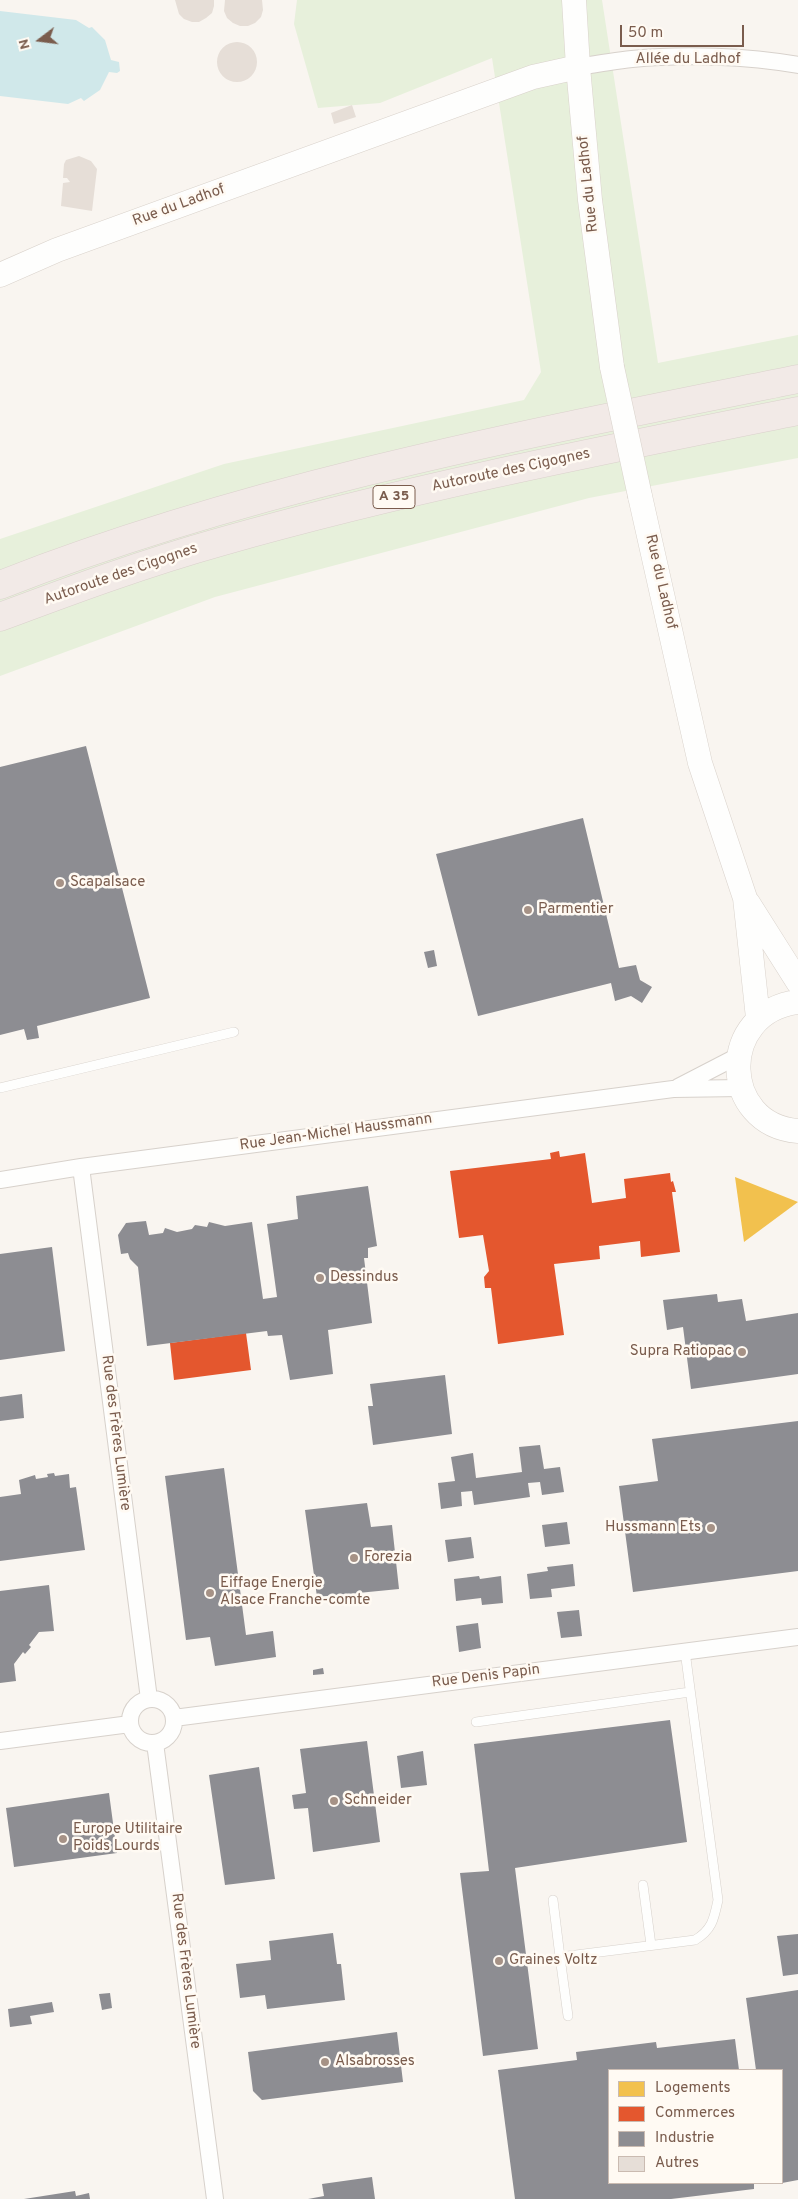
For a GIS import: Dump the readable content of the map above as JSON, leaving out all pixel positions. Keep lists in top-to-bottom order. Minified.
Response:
{"streets":{"highway":["Autoroute des Cigognes","A 35"],"main road":["Rue du Ladhof"],"street":["Allée du Ladhof","Rue Jean-Michel Haussmann","Rue des Frères Lumière","Rue Denis Papin"]},"crossings":[["Allée du Ladhof","Rue du Ladhof"],["Rue Jean-Michel Haussmann","Rue des Frères Lumière"],["Rue des Frères Lumière","Rue Denis Papin"]],"places":["Scapalsace","Parmentier","Dessindus","Supra Ratiopac","Hussmann Ets","Forezia","Eiffage Energie Alsace Franche-comte","Schneider","Europe Utilitaire Poids Lourds","Graines Voltz","Alsabrosses"],"legend":["Logements","Commerces","Industrie","Autres"],"scale_bar":"50 m","north":"left"}
